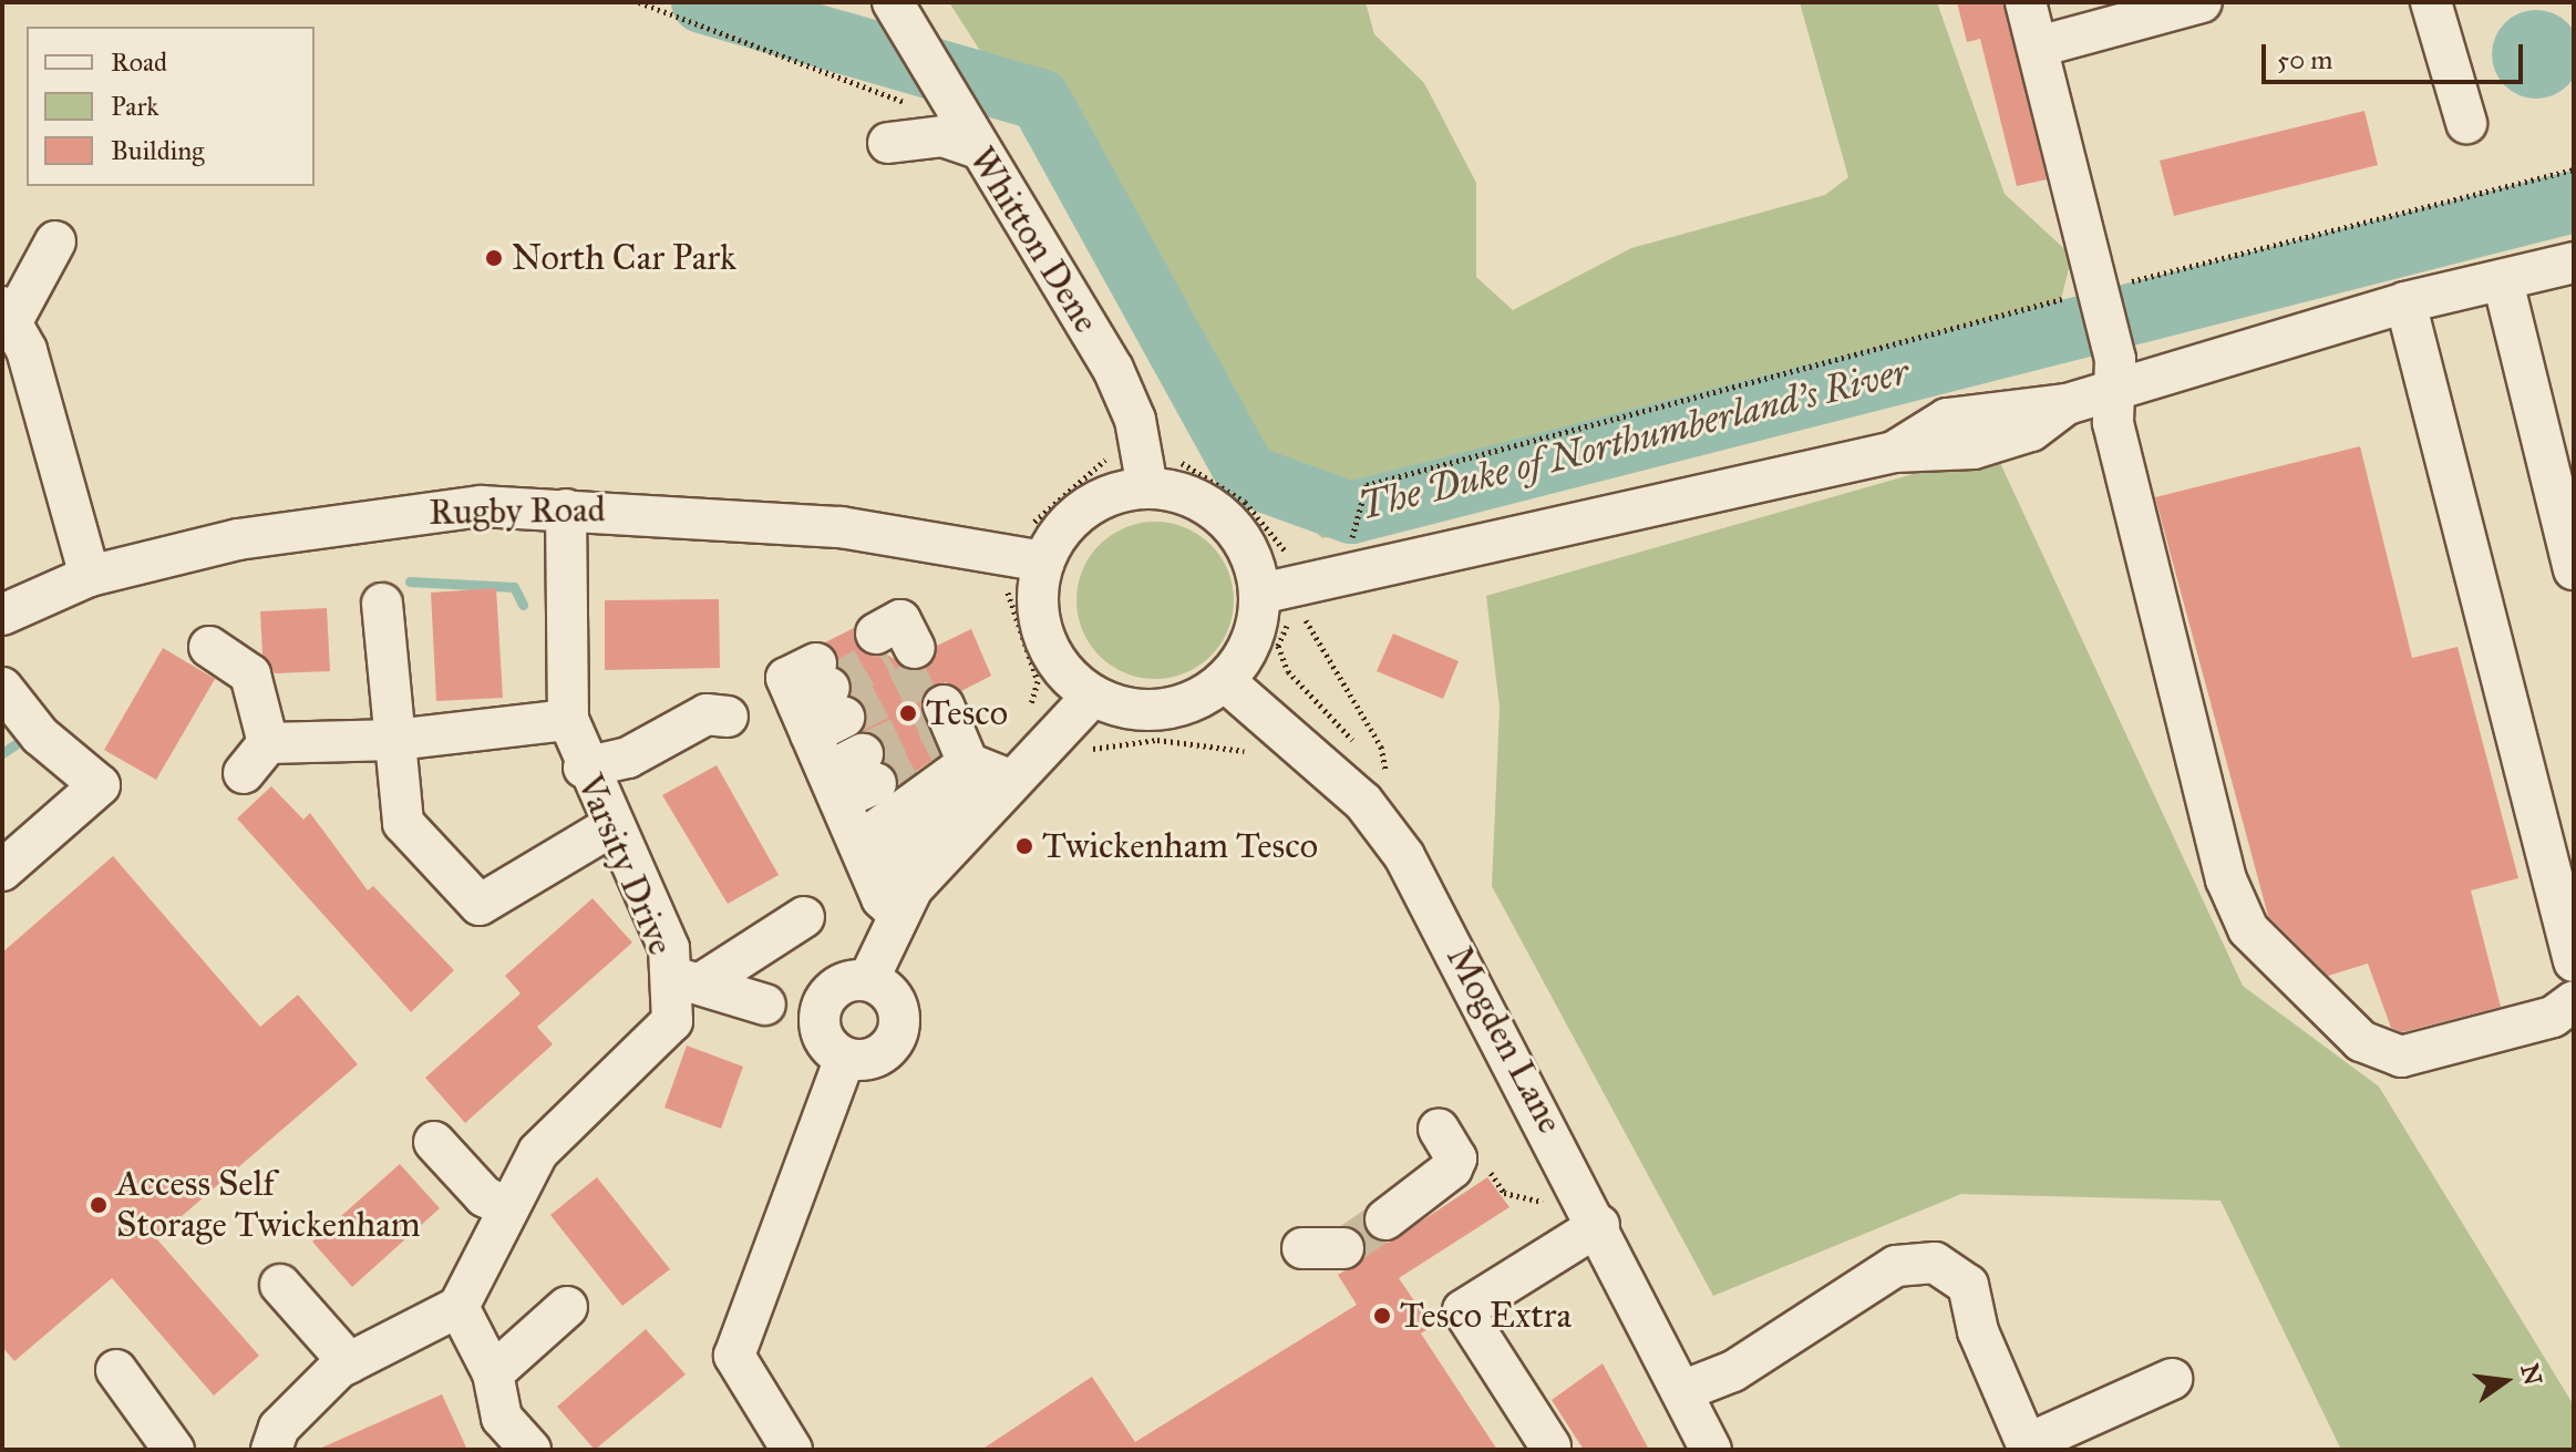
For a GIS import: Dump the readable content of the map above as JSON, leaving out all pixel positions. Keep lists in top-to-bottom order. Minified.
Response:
{"streets":{"street":["Whitton Dene","Rugby Road","Varsity Drive","Mogden Lane"]},"crossings":[["Whitton Dene","Rugby Road"],["Whitton Dene","Mogden Lane"],["Rugby Road","Varsity Drive"],["Rugby Road","Mogden Lane"]],"water":["The Duke of Northumberland's River"],"places":["North Car Park","Tesco","Twickenham Tesco","Access Self Storage Twickenham","Tesco Extra"],"legend":["Road","Park","Building"],"scale_bar":"50 m","north":"right"}
